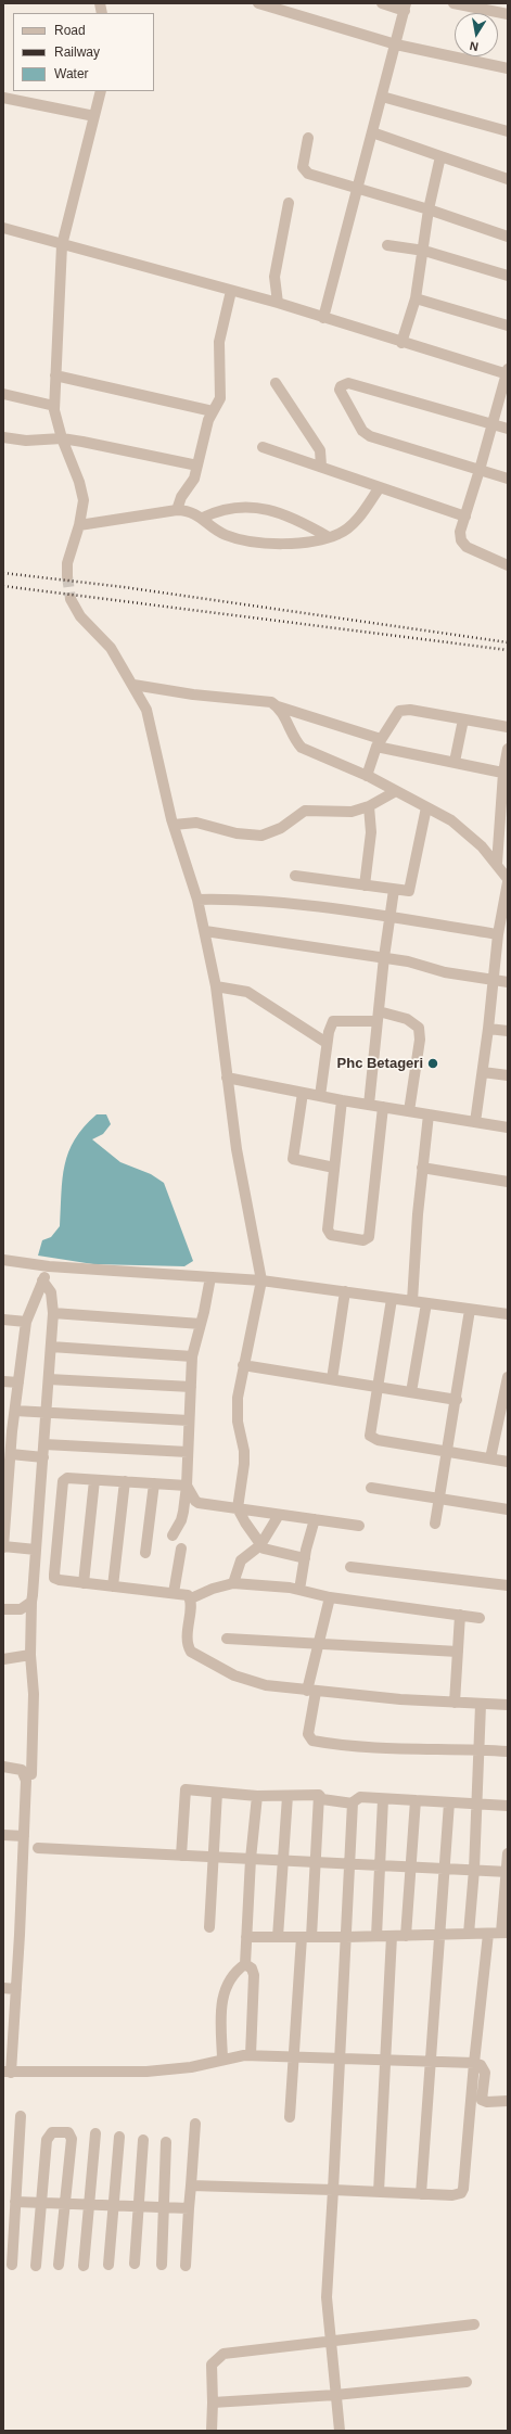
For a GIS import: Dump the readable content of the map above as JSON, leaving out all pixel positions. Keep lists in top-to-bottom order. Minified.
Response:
{"places":["Phc Betageri"],"legend":["Road","Railway","Water"],"north":"bottom"}
